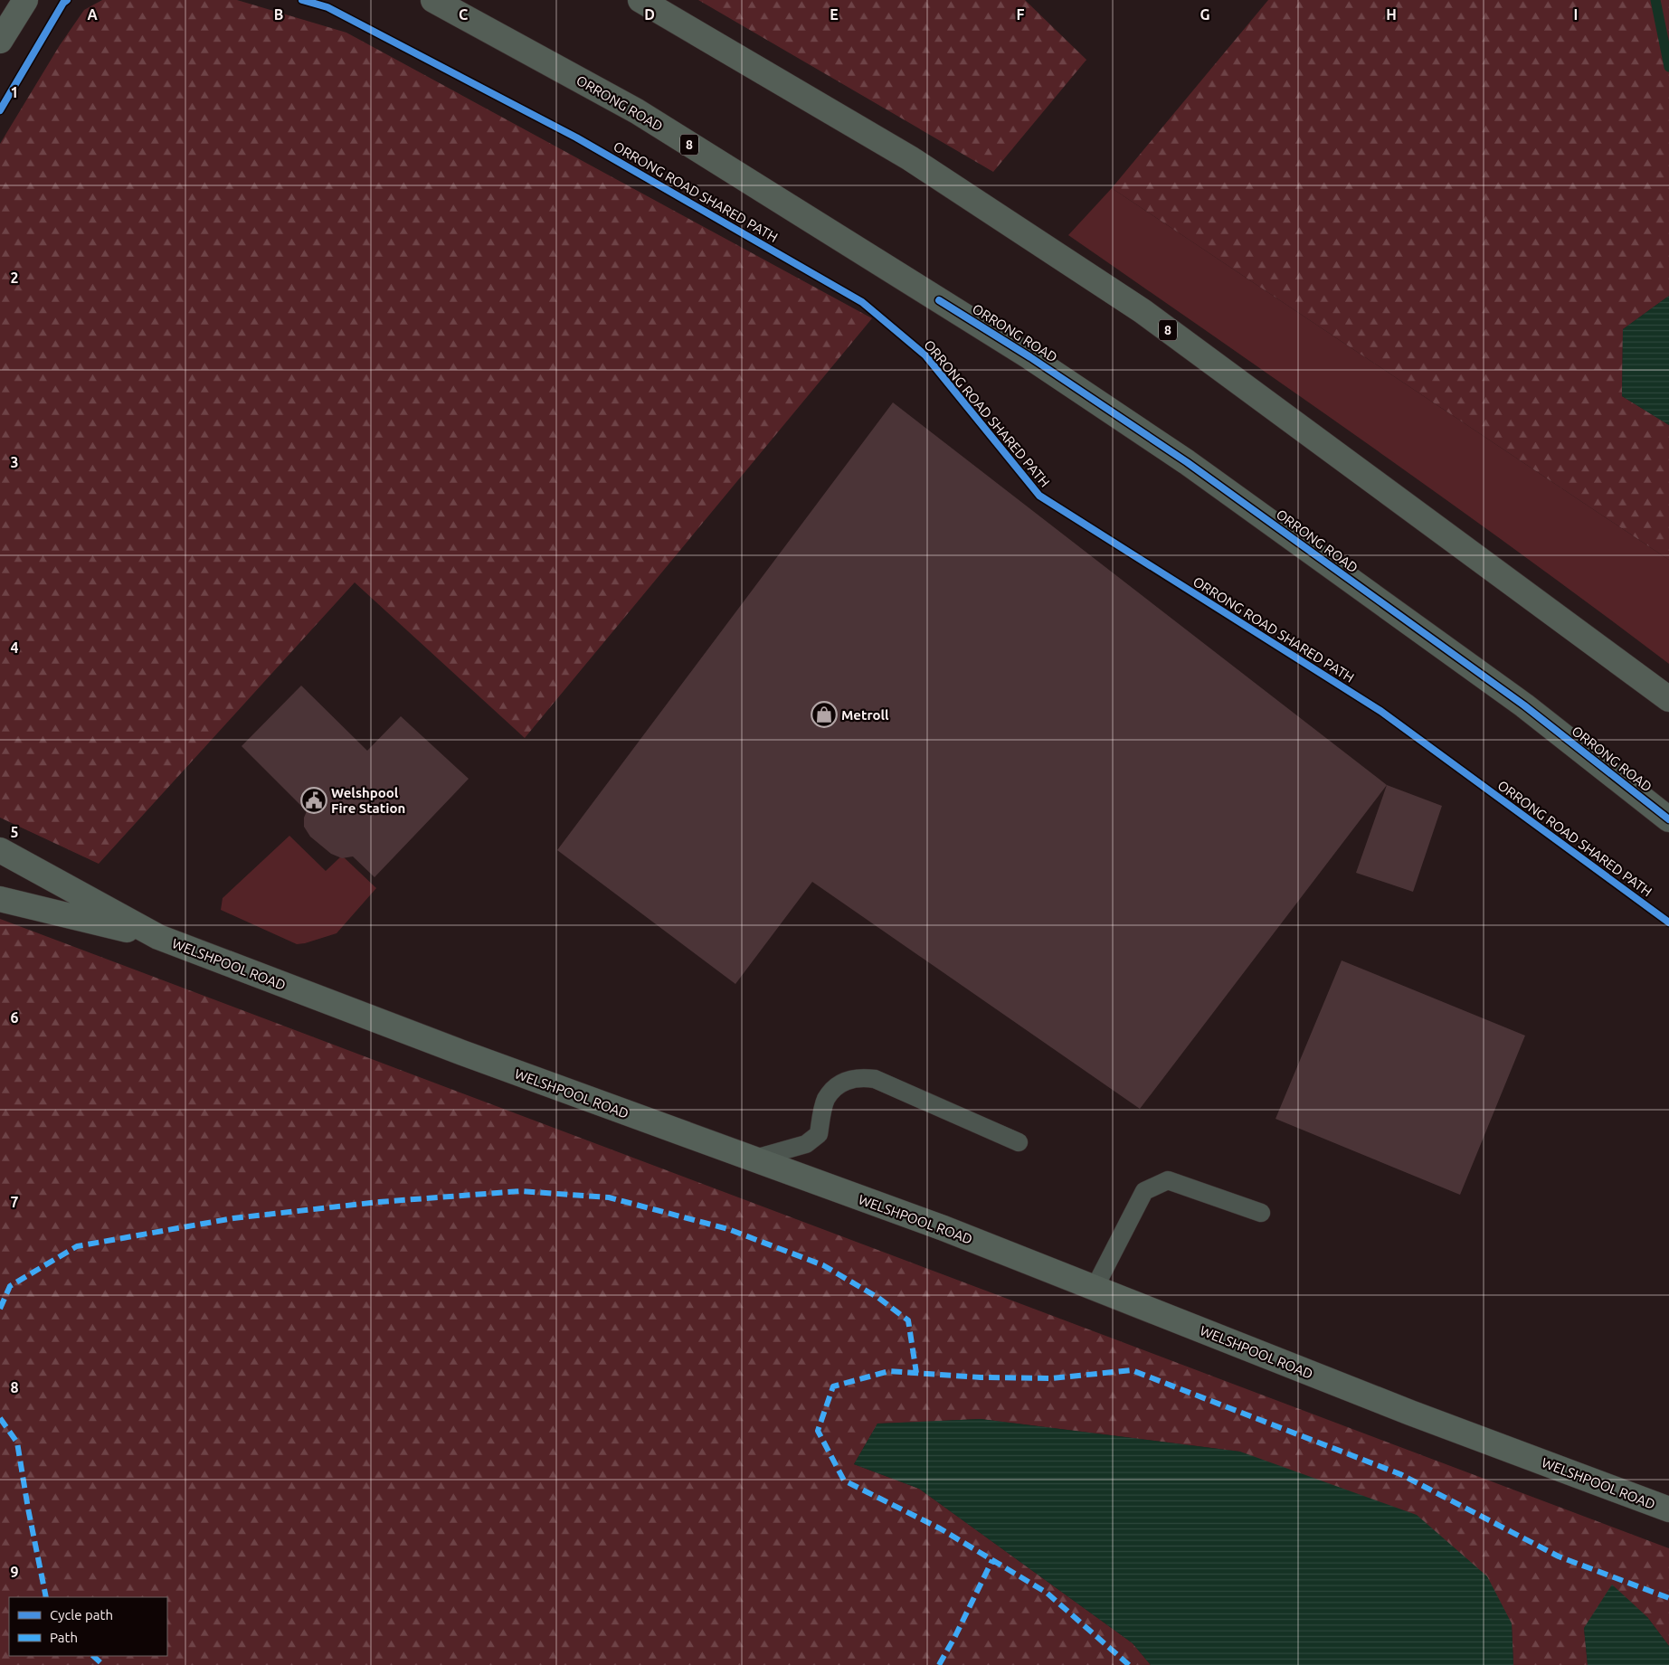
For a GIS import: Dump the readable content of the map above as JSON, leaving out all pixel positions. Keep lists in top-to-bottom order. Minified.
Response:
{"streets":{"highway":["ORRONG ROAD","8"],"main road":["WELSHPOOL ROAD"],"cycle path":["ORRONG ROAD SHARED PATH"]},"places":{"shop":["Metroll"],"public building":["Welshpool Fire Station"]},"legend":["Cycle path","Path"],"grid":{"columns":["A","B","C","D","E","F","G","H","I"],"rows":["1","2","3","4","5","6","7","8","9"]}}
